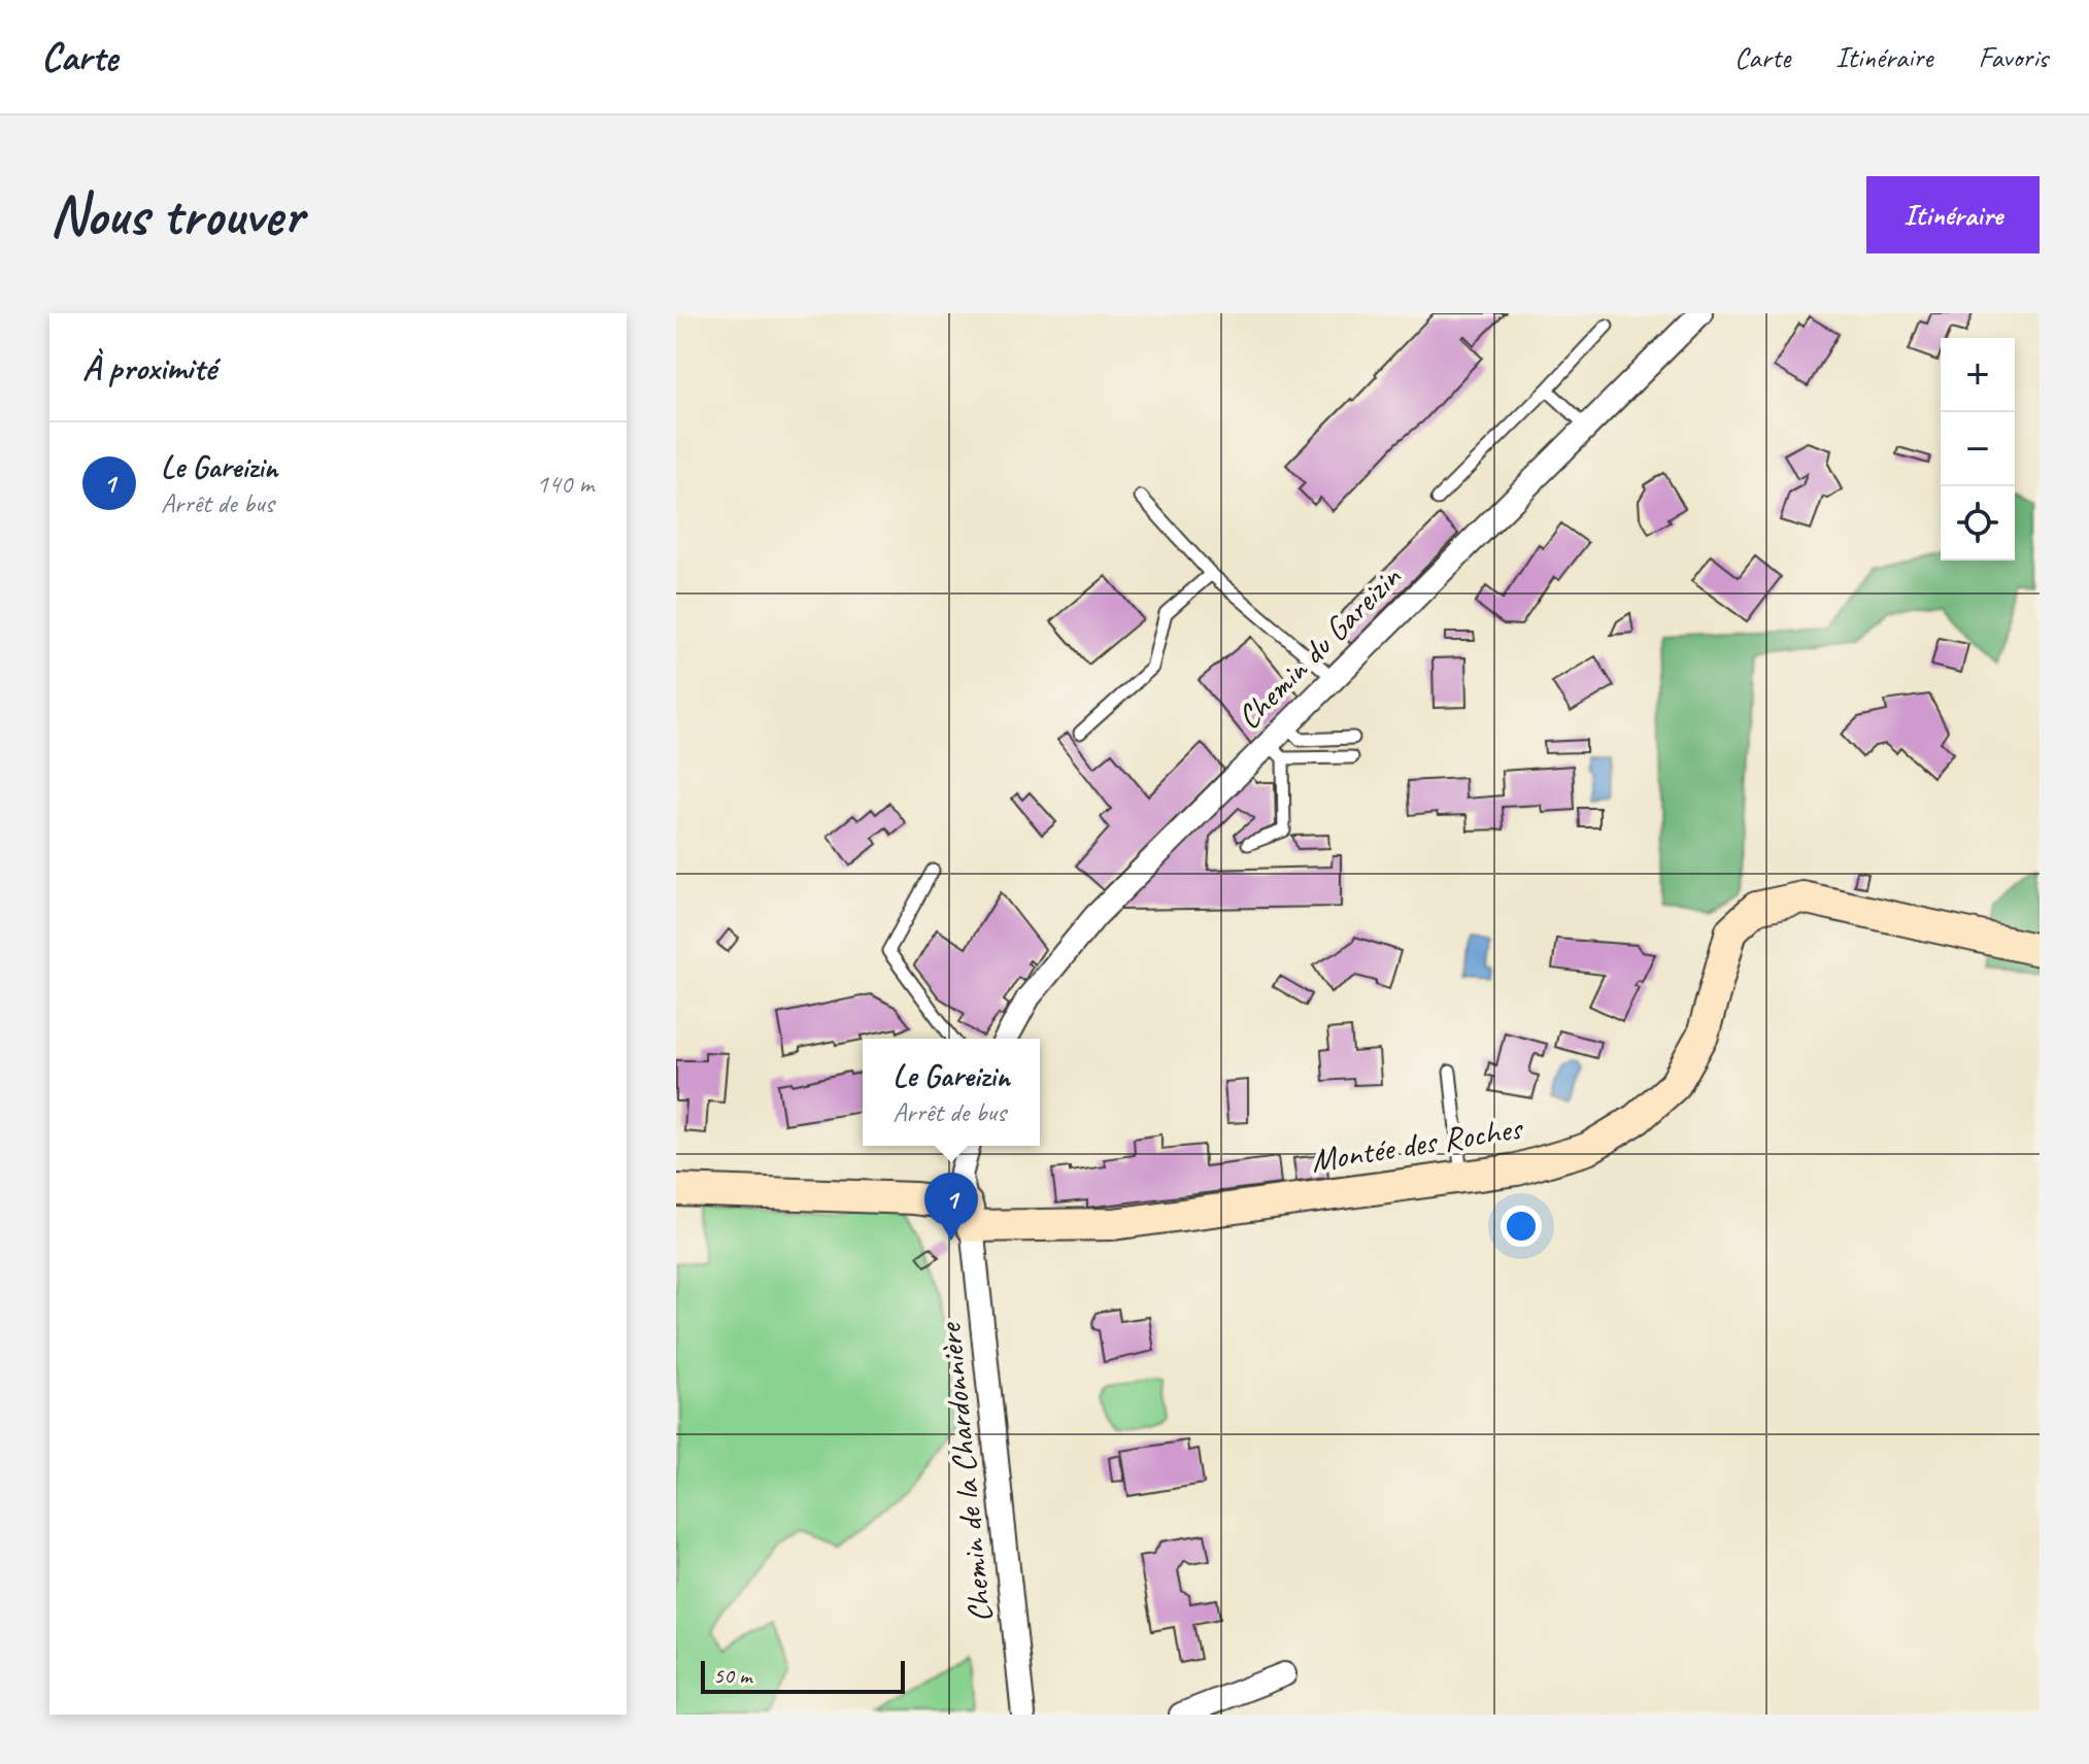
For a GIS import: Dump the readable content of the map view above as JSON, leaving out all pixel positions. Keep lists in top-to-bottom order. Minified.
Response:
{"streets":{"street":["Chemin du Gareizin","Montée des Roches","Chemin de la Chardonnière"]},"crossings":[["Montée des Roches","Chemin de la Chardonnière"]],"scale_bar":"50 m","page":{"header":"Carte","nav":["Carte","Itinéraire","Favoris"],"buttons":"Itinéraire","title":"Nous trouver","heading":"À proximité","map_buttons":["+","−"],"list":[{"mark":"1","name":"Le Gareizin","note":"Arrêt de bus","value":"140 m"}],"popup":["Le Gareizin","Arrêt de bus"],"pins":"1","scale":"50 m"}}
